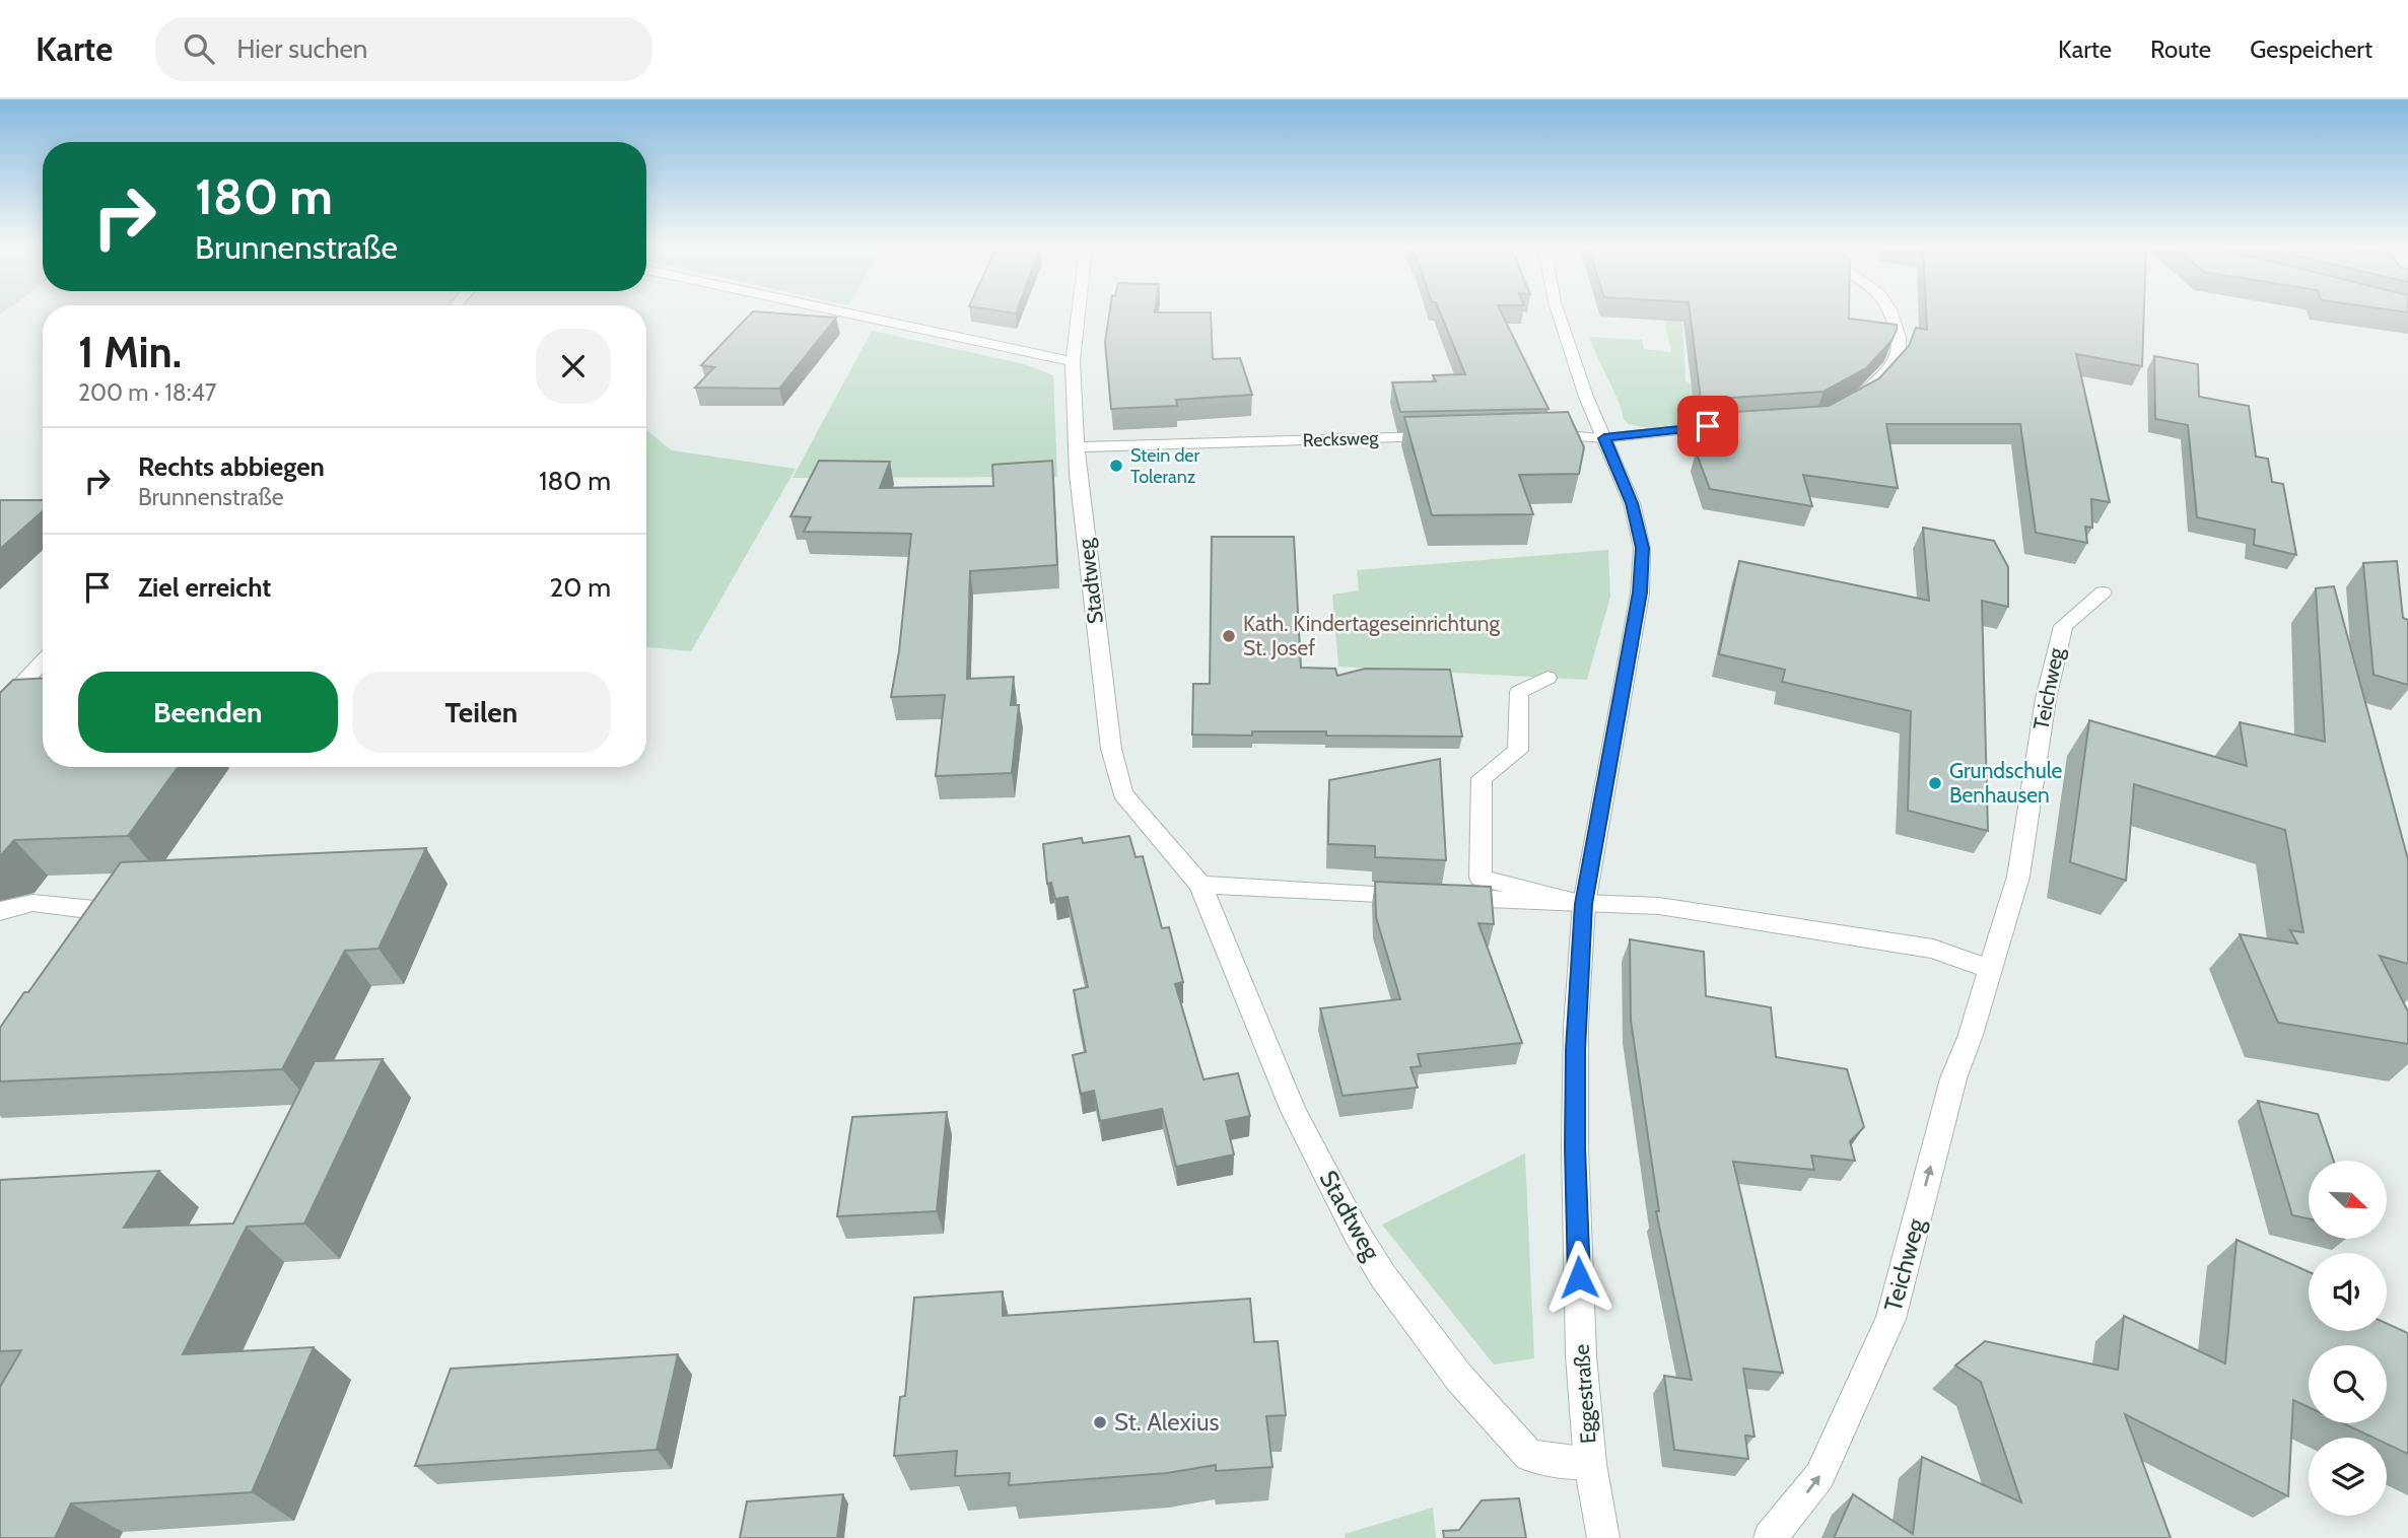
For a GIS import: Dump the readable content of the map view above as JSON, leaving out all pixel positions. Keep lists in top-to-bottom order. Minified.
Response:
{"streets":{"street":["Recksweg","Stadtweg","Teichweg","Eggestraße"]},"crossings":[["Recksweg","Stadtweg"],["Stadtweg","Eggestraße"]],"one_way":["Teichweg"],"places":["Stein der Toleranz","Kath. Kindertageseinrichtung St. Josef","Grundschule Benhausen","St. Alexius"],"north":"bottom right","page":{"header":"Karte","search":"Hier suchen","nav":["Karte","Route","Gespeichert"],"turn":["180 m","Brunnenstraße"],"heading":["1 Min.","200 m · 18:47"],"list":[{"name":"Rechts abbiegen","note":"Brunnenstraße","value":"180 m"},{"name":"Ziel erreicht","value":"20 m"}],"buttons":["Beenden","Teilen"]}}
